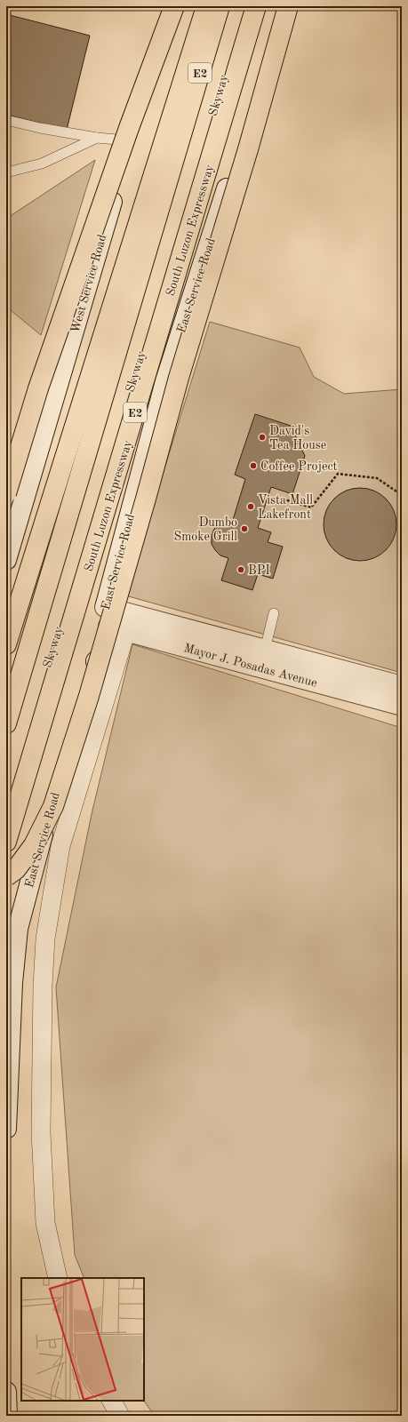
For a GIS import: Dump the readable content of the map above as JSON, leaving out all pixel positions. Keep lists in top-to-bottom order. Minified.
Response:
{"streets":{"highway":["E2","Skyway","South Luzon Expressway"],"main road":["West Service Road","East Service Road","Mayor J. Posadas Avenue"]},"crossings":[["East Service Road","Mayor J. Posadas Avenue"]],"places":["David's Tea House","Coffee Project","Vista Mall Lakefront","Dumbo Smoke Grill","BPI"]}
